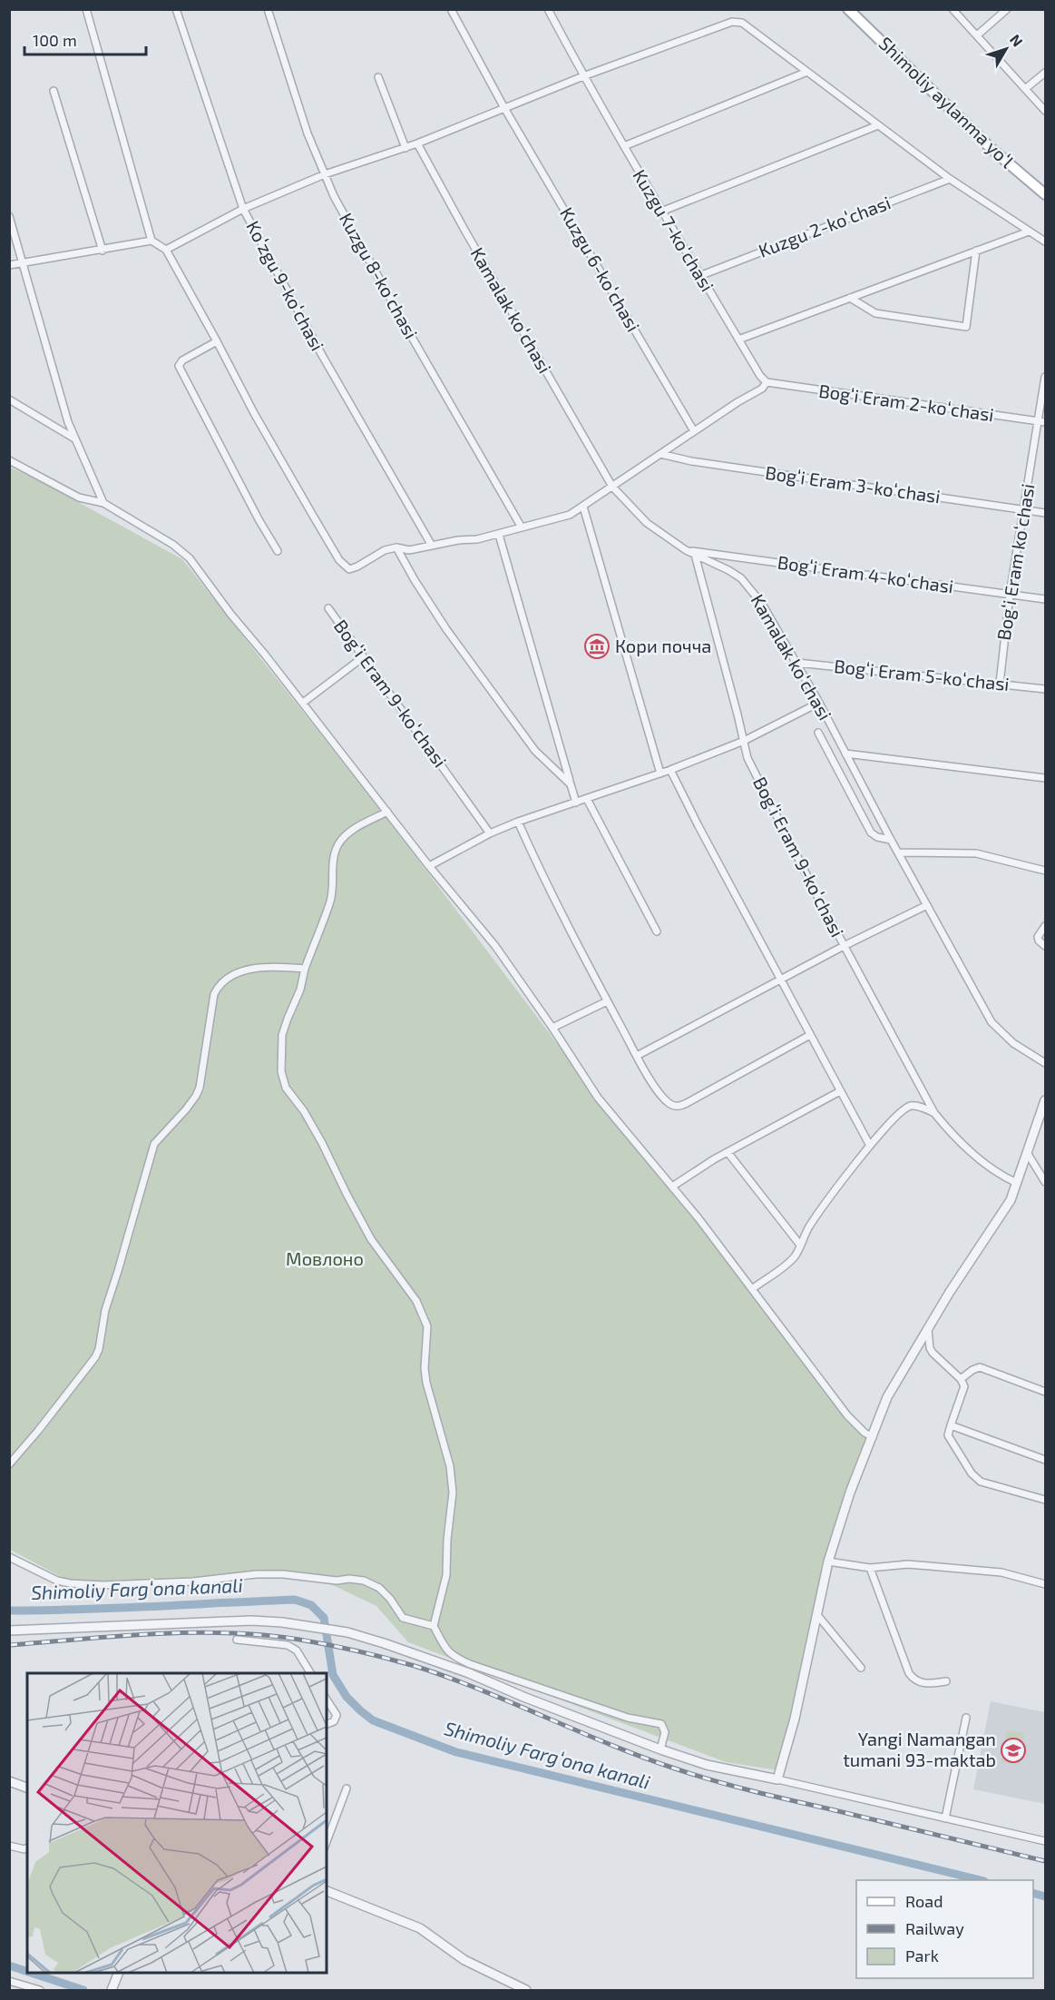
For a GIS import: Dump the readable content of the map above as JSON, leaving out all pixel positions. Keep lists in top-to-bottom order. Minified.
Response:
{"streets":{"main road":["Shimoliy aylanma yoʻl"],"street":["Kuzgu 2-koʻchasi","Kuzgu 7-koʻchasi","Kuzgu 6-koʻchasi","Kuzgu 8-koʻchasi","Koʻzgu 9-koʻchasi","Kamalak koʻchasi","Bogʻi Eram 2-koʻchasi","Bogʻi Eram 3-koʻchasi","Bogʻi Eram koʻchasi","Bogʻi Eram 4-koʻchasi","Bogʻi Eram 5-koʻchasi","Bogʻi Eram 9-koʻchasi"]},"crossings":[["Kuzgu 2-koʻchasi","Kuzgu 7-koʻchasi"],["Kuzgu 7-koʻchasi","Bogʻi Eram 2-koʻchasi"],["Kamalak koʻchasi","Bogʻi Eram 4-koʻchasi"],["Kamalak koʻchasi","Bogʻi Eram 5-koʻchasi"],["Kamalak koʻchasi","Bogʻi Eram 9-koʻchasi"],["Bogʻi Eram 2-koʻchasi","Bogʻi Eram koʻchasi"],["Bogʻi Eram 3-koʻchasi","Bogʻi Eram koʻchasi"],["Bogʻi Eram koʻchasi","Bogʻi Eram 4-koʻchasi"],["Bogʻi Eram koʻchasi","Bogʻi Eram 5-koʻchasi"]],"water":["Shimoliy Fargʻona kanali"],"parks":["Мовлоно"],"places":{"museum":["Кори почча"],"school or university":["Yangi Namangan tumani 93-maktab"]},"legend":["Road","Railway","Park"],"scale_bar":"100 m","north":"top right"}
